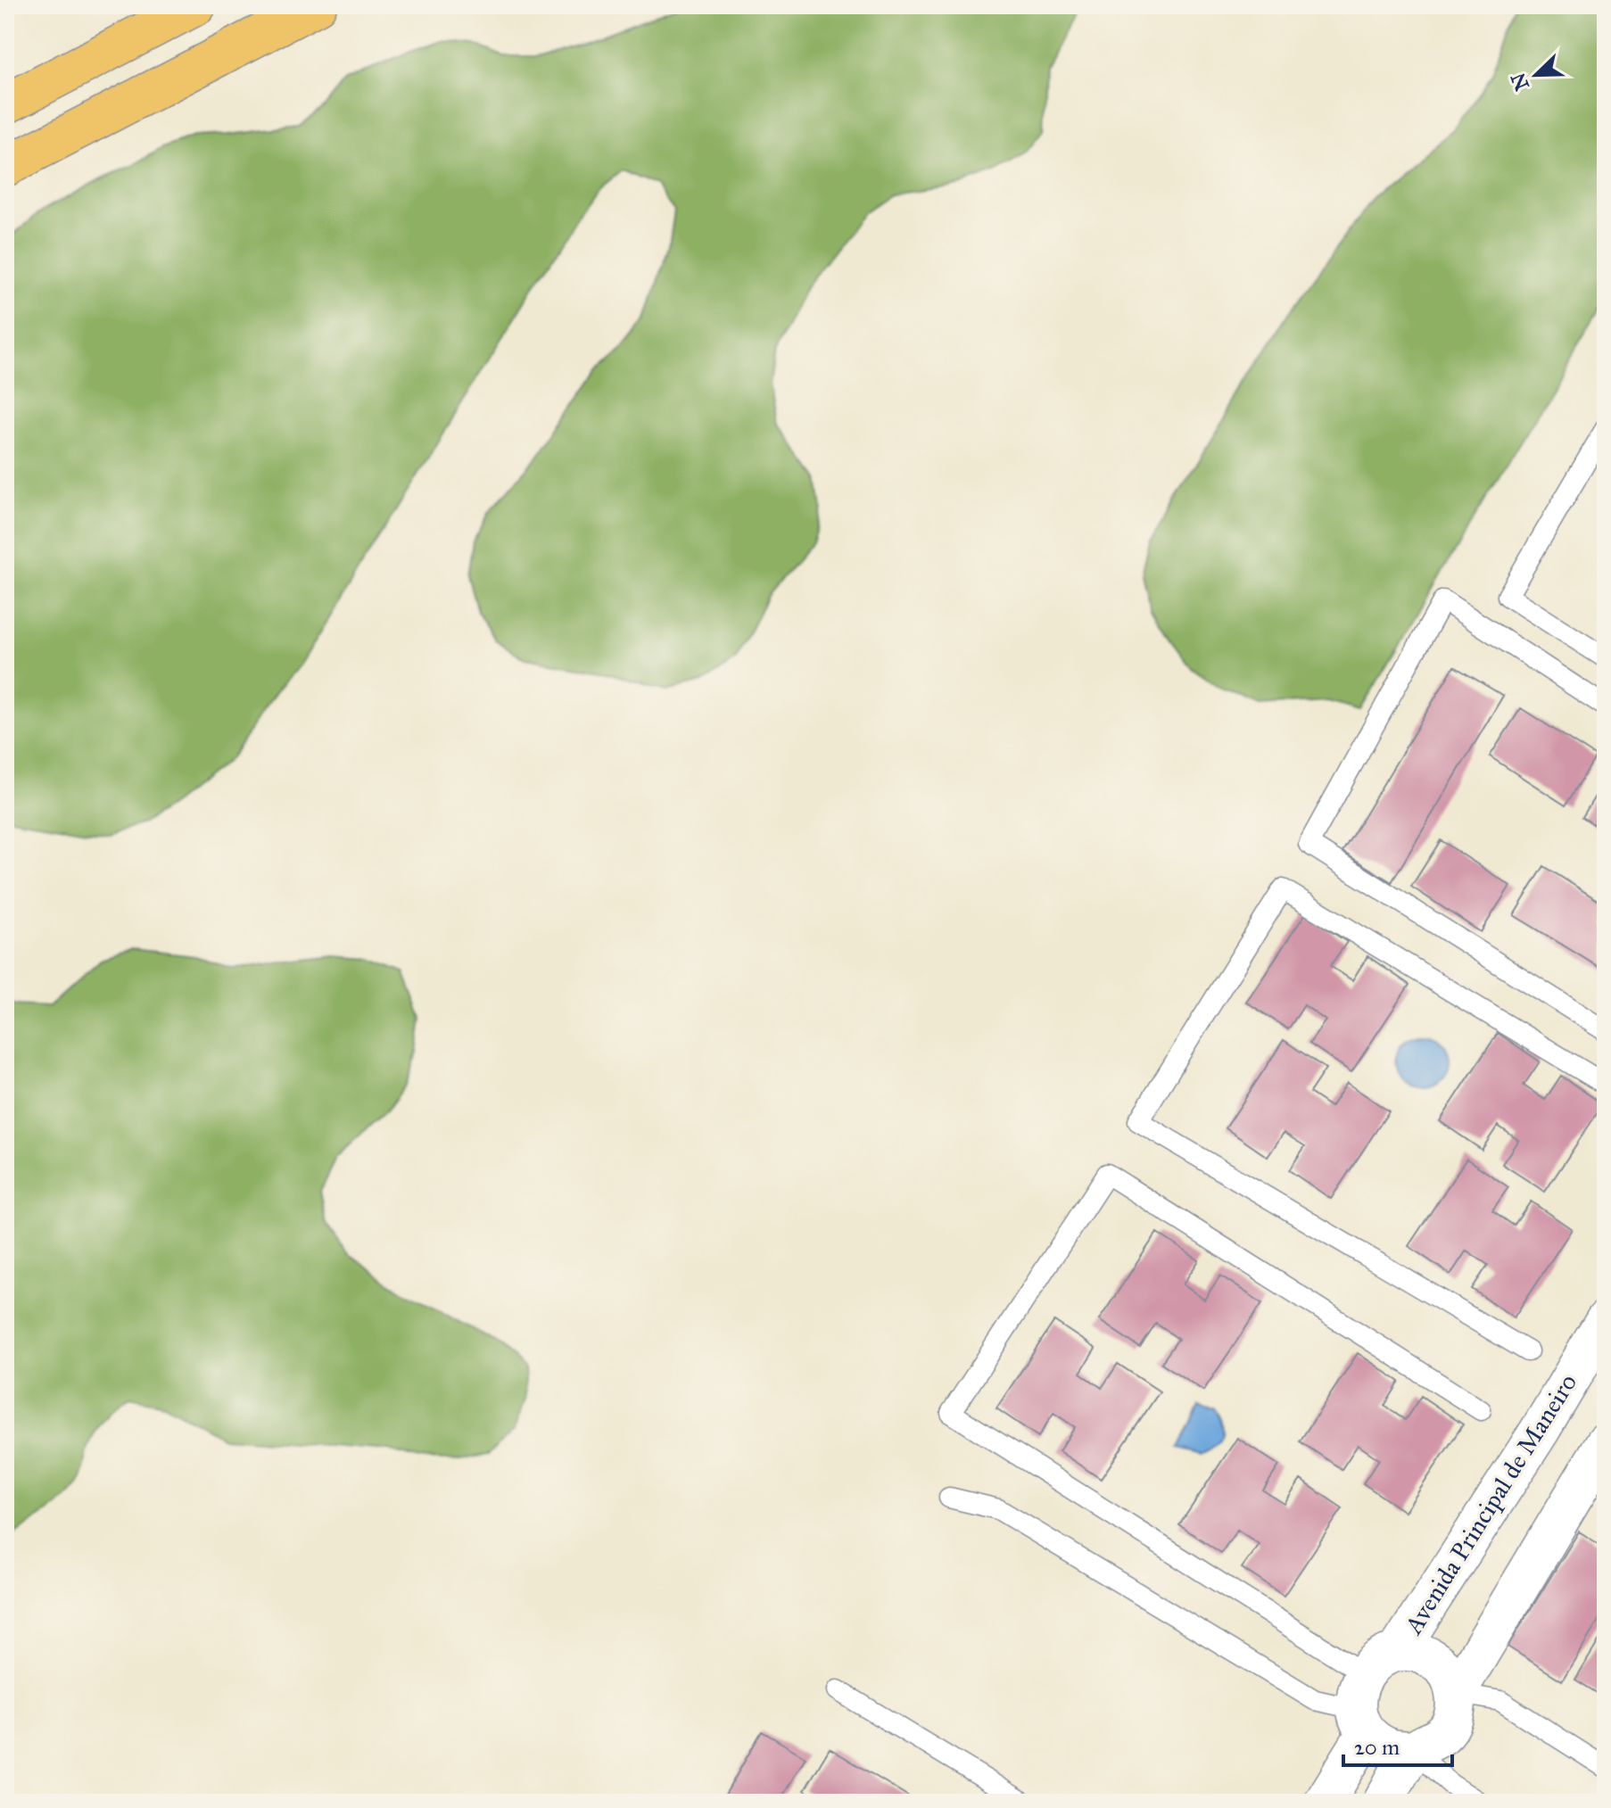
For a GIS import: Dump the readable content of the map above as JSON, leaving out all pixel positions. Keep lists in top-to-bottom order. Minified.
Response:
{"streets":{"street":["Avenida Principal de Maneiro"]},"scale_bar":"20 m","north":"bottom left"}
